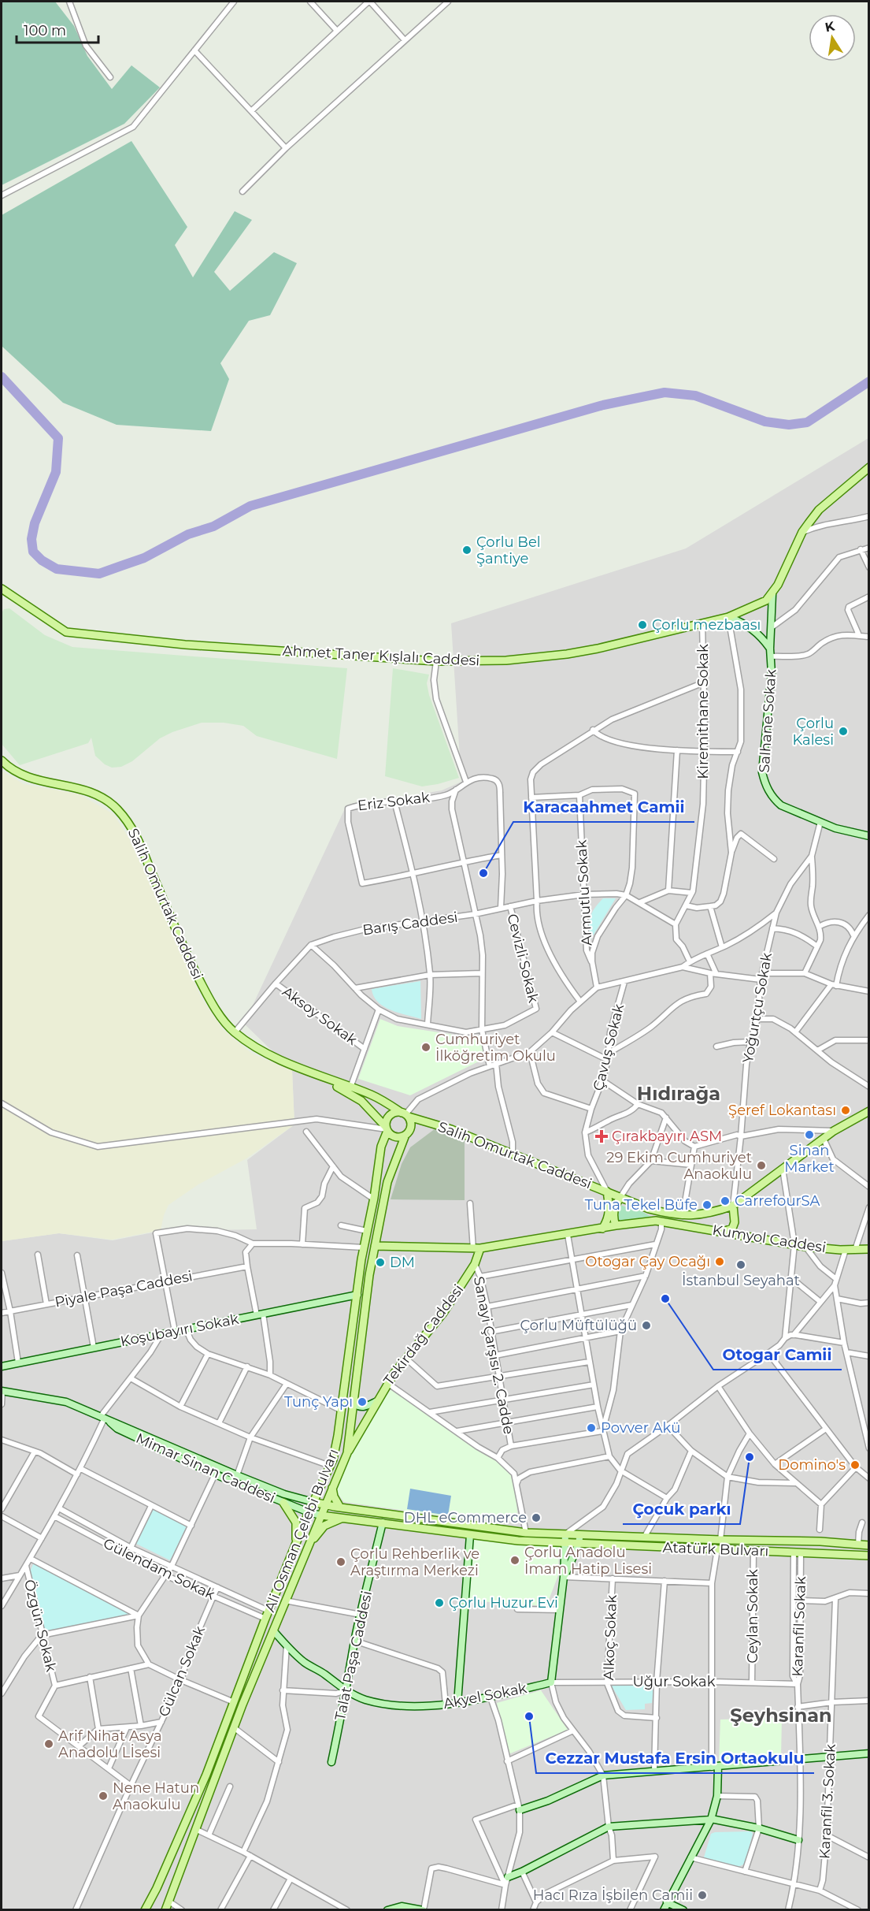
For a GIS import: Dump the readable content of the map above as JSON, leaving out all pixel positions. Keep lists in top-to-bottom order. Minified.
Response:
{"streets":{"main road":["Ahmet Taner Kışlalı Caddesi","Salih Omurtak Caddesi","Kumyol Caddesi","Tekirdağ Caddesi","Ali Osman Çelebi Bulvarı","Atatürk Bulvarı"],"street":["Kiremithane Sokak","Salhane Sokak","Eriz Sokak","Armutlu Sokak","Barış Caddesi","Cevizli Sokak","Yoğurtçu Sokak","Aksoy Sokak","Çavuş Sokak","Piyale Paşa Caddesi","Koşubayırı Sokak","Sanayi Çarşısı 2. Cadde","Mimar Sinan Caddesi","Gülendam Sokak","Ceylan Sokak","Özgün Sokak","Karanfil Sokak","Alkoç Sokak","Talat Paşa Caddesi","Gülcan Sokak","Uğur Sokak","Akyel Sokak","Karanfil 3. Sokak"]},"crossings":[["Ahmet Taner Kışlalı Caddesi","Kiremithane Sokak"],["Ahmet Taner Kışlalı Caddesi","Salhane Sokak"],["Salhane Sokak","Yoğurtçu Sokak"],["Armutlu Sokak","Barış Caddesi"],["Salih Omurtak Caddesi","Barış Caddesi"],["Salih Omurtak Caddesi","Yoğurtçu Sokak"],["Salih Omurtak Caddesi","Çavuş Sokak"],["Salih Omurtak Caddesi","Ali Osman Çelebi Bulvarı"],["Barış Caddesi","Cevizli Sokak"],["Barış Caddesi","Aksoy Sokak"],["Koşubayırı Sokak","Ali Osman Çelebi Bulvarı"],["Tekirdağ Caddesi","Sanayi Çarşısı 2. Cadde"],["Tekirdağ Caddesi","Ali Osman Çelebi Bulvarı"],["Mimar Sinan Caddesi","Ali Osman Çelebi Bulvarı"],["Mimar Sinan Caddesi","Atatürk Bulvarı"],["Ali Osman Çelebi Bulvarı","Atatürk Bulvarı"],["Ali Osman Çelebi Bulvarı","Gülendam Sokak"],["Ali Osman Çelebi Bulvarı","Akyel Sokak"],["Atatürk Bulvarı","Ceylan Sokak"],["Atatürk Bulvarı","Karanfil Sokak"],["Atatürk Bulvarı","Talat Paşa Caddesi"],["Gülendam Sokak","Gülcan Sokak"],["Ceylan Sokak","Uğur Sokak"],["Karanfil Sokak","Uğur Sokak"],["Alkoç Sokak","Uğur Sokak"],["Talat Paşa Caddesi","Akyel Sokak"],["Uğur Sokak","Akyel Sokak"]],"districts":["Hıdırağa","Şeyhsinan"],"places":{"other":["Çorlu Bel Şantiye","Çorlu mezbaası","Çorlu Kalesi","Karacaahmet Camii","Cumhuriyet İlköğretim Okulu","Şeref Lokantası","Sinan Market","29 Ekim Cumhuriyet Anaokulu","CarrefourSA","Tuna Tekel Büfe","Otogar Çay Ocağı","DM","İstanbul Seyahat","Otogar Camii","Çorlu Müftülüğü","Tunç Yapı","Povver Akü","Çocuk parkı","Domino's","DHL eCommerce","Çorlu Anadolu İmam Hatip Lisesi","Çorlu Rehberlik ve Araştırma Merkezi","Çorlu Huzur Evi","Cezzar Mustafa Ersin Ortaokulu","Arif Nihat Asya Anadolu Lİsesi","Nene Hatun Anaokulu","Hacı Rıza İşbilen Camii"],"health":["Çırakbayırı ASM"]},"scale_bar":"100 m","north":"top"}
